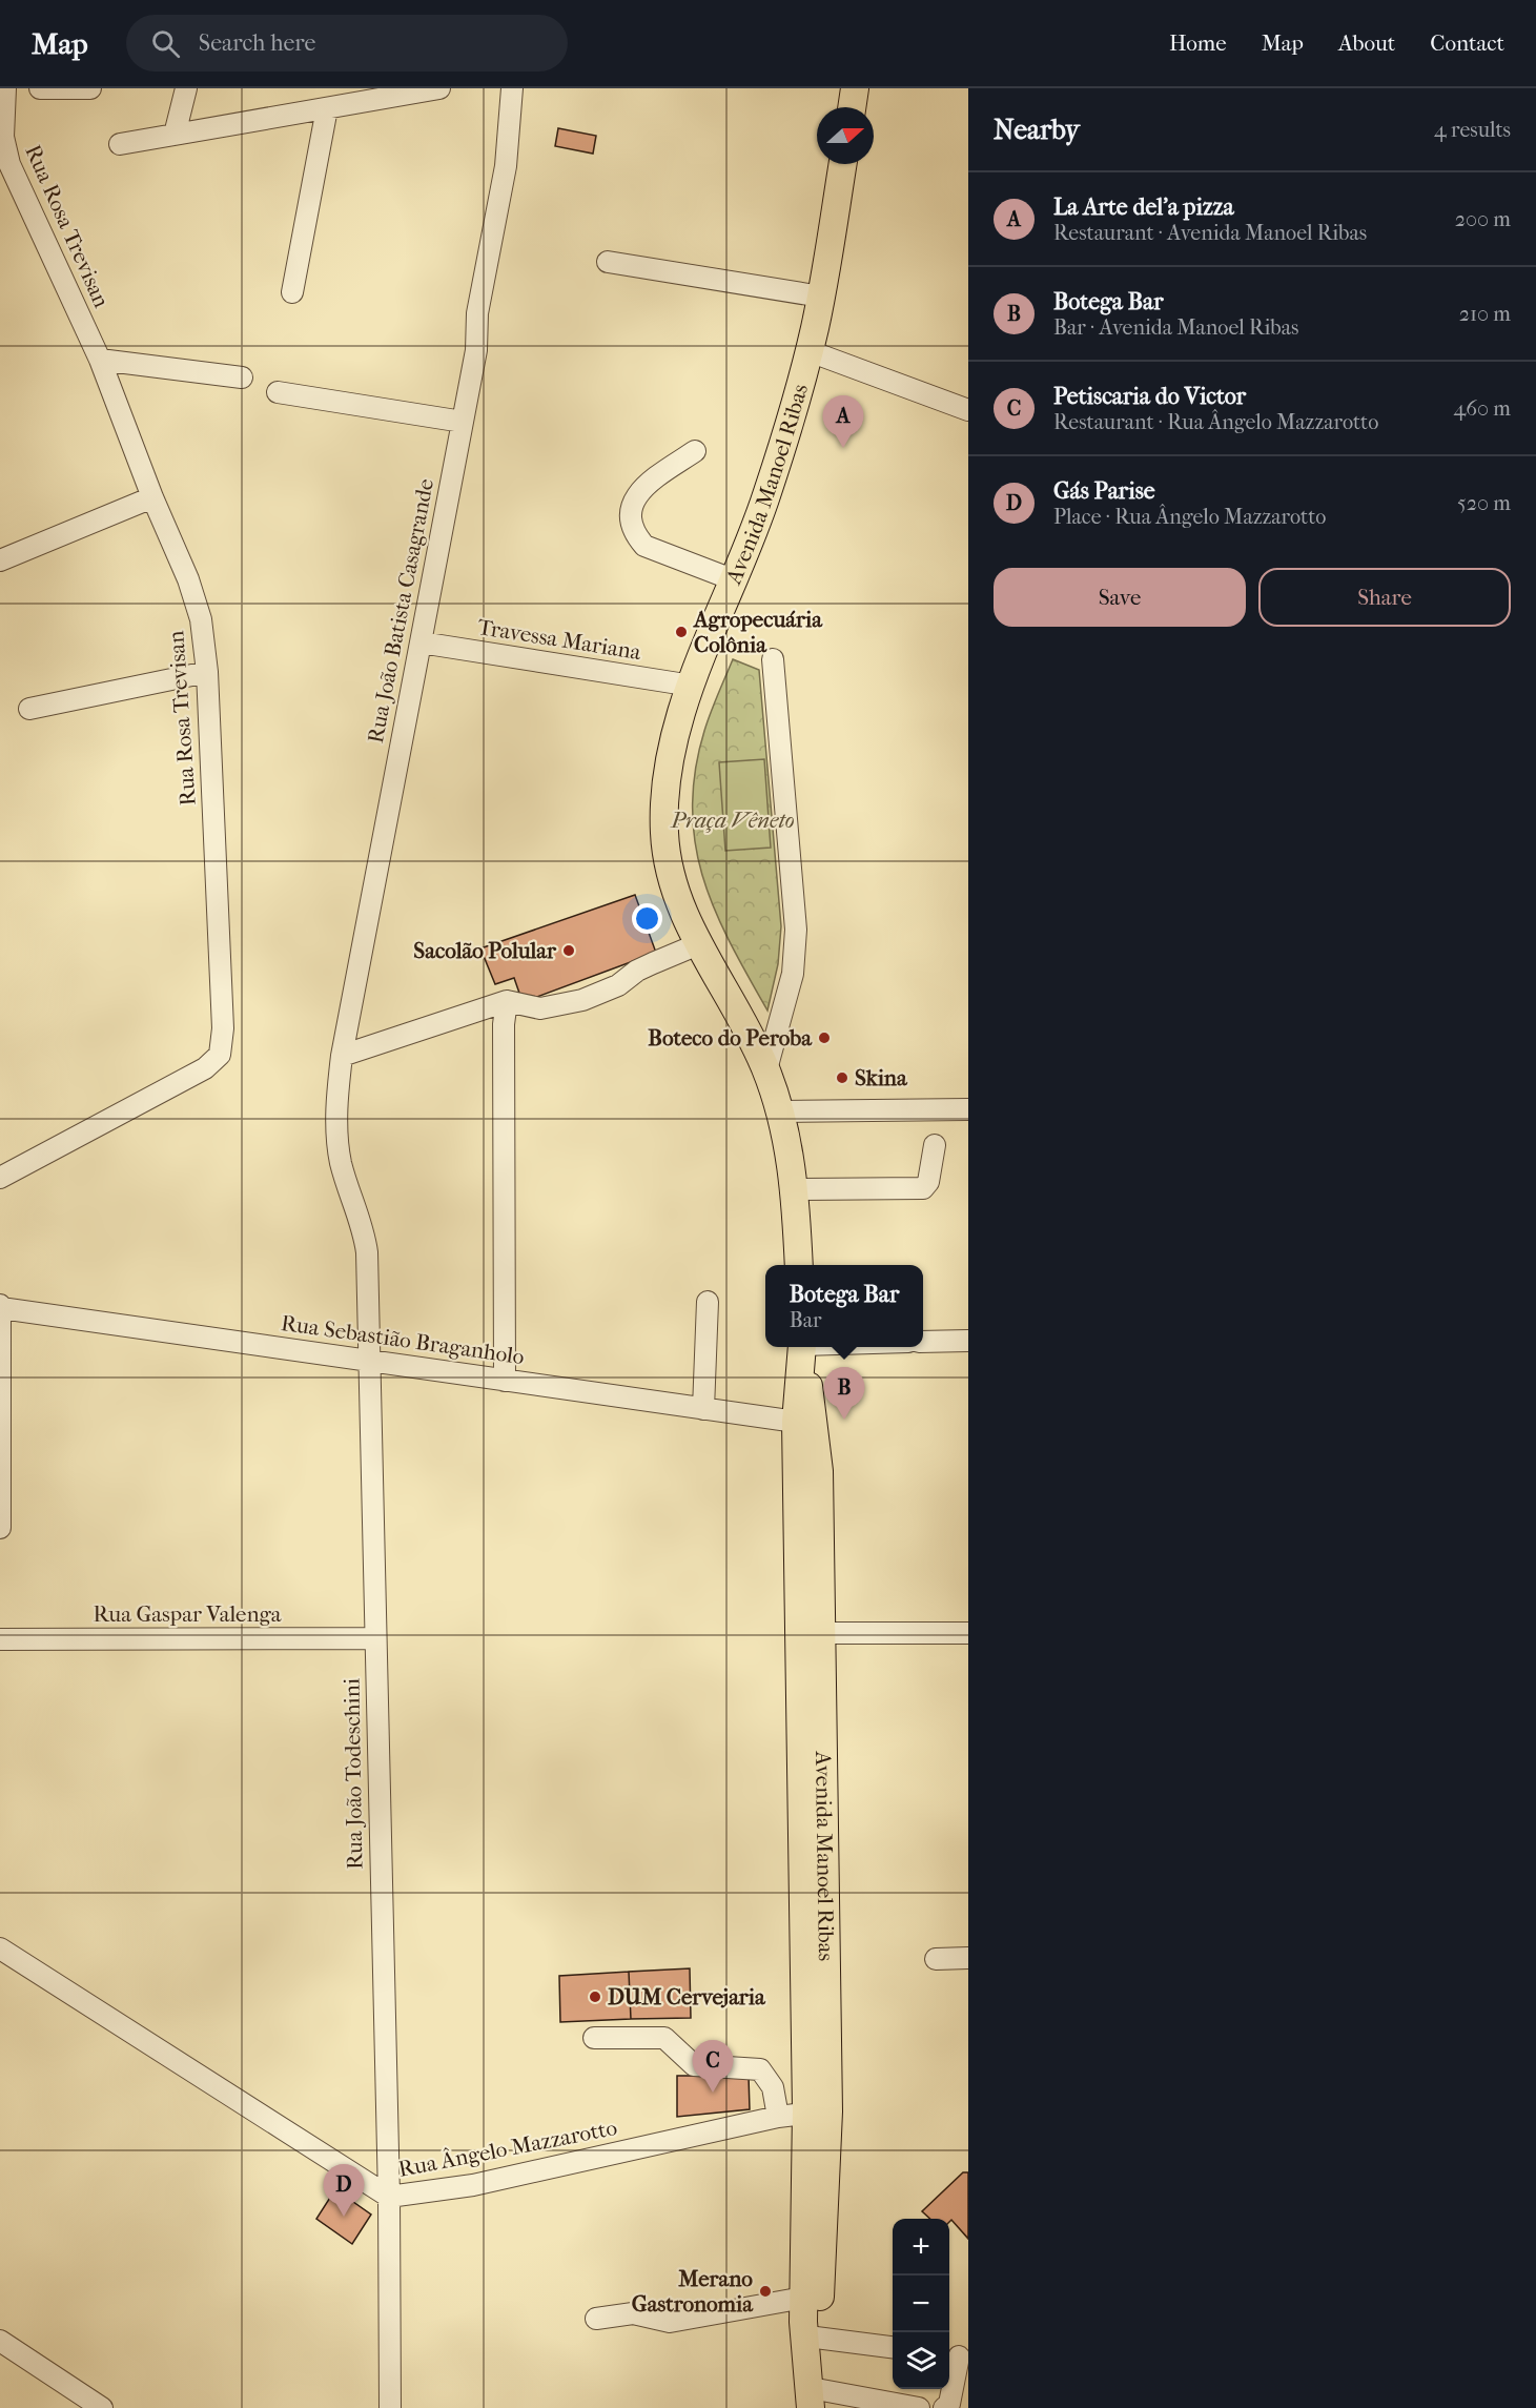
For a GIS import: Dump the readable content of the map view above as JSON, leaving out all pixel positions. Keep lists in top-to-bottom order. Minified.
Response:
{"streets":{"main road":["Avenida Manoel Ribas"],"street":["Rua Rosa Trevisan","Rua João Batista Casagrande","Travessa Mariana","Rua Sebastião Braganholo","Rua Gaspar Valenga","Rua João Todeschini","Rua Ângelo Mazzarotto"]},"crossings":[["Avenida Manoel Ribas","Travessa Mariana"],["Avenida Manoel Ribas","Rua Sebastião Braganholo"],["Avenida Manoel Ribas","Rua Ângelo Mazzarotto"],["Rua João Batista Casagrande","Travessa Mariana"],["Rua João Batista Casagrande","Rua João Todeschini"],["Rua Sebastião Braganholo","Rua João Todeschini"],["Rua Gaspar Valenga","Rua João Todeschini"],["Rua João Todeschini","Rua Ângelo Mazzarotto"]],"parks":["Praça Vêneto"],"places":["Agropecuária Colônia","Sacolão Polular","Boteco do Peroba","Skina","DUM Cervejaria","Merano Gastronomia"],"north":"right","page":{"header":"Map","search":"Search here","nav":["Home","Map","About","Contact"],"heading":["Nearby","4 results"],"list":[{"mark":"A","name":"La Arte del'a pizza","note":"Restaurant · Avenida Manoel Ribas","value":"200 m"},{"mark":"B","name":"Botega Bar","note":"Bar · Avenida Manoel Ribas","value":"210 m"},{"mark":"C","name":"Petiscaria do Victor","note":"Restaurant · Rua Ângelo Mazzarotto","value":"460 m"},{"mark":"D","name":"Gás Parise","note":"Place · Rua Ângelo Mazzarotto","value":"520 m"}],"pins":["A","B","C","D"],"buttons":["Save","Share"],"popup":["Botega Bar","Bar"],"map_buttons":["+","−"]}}
